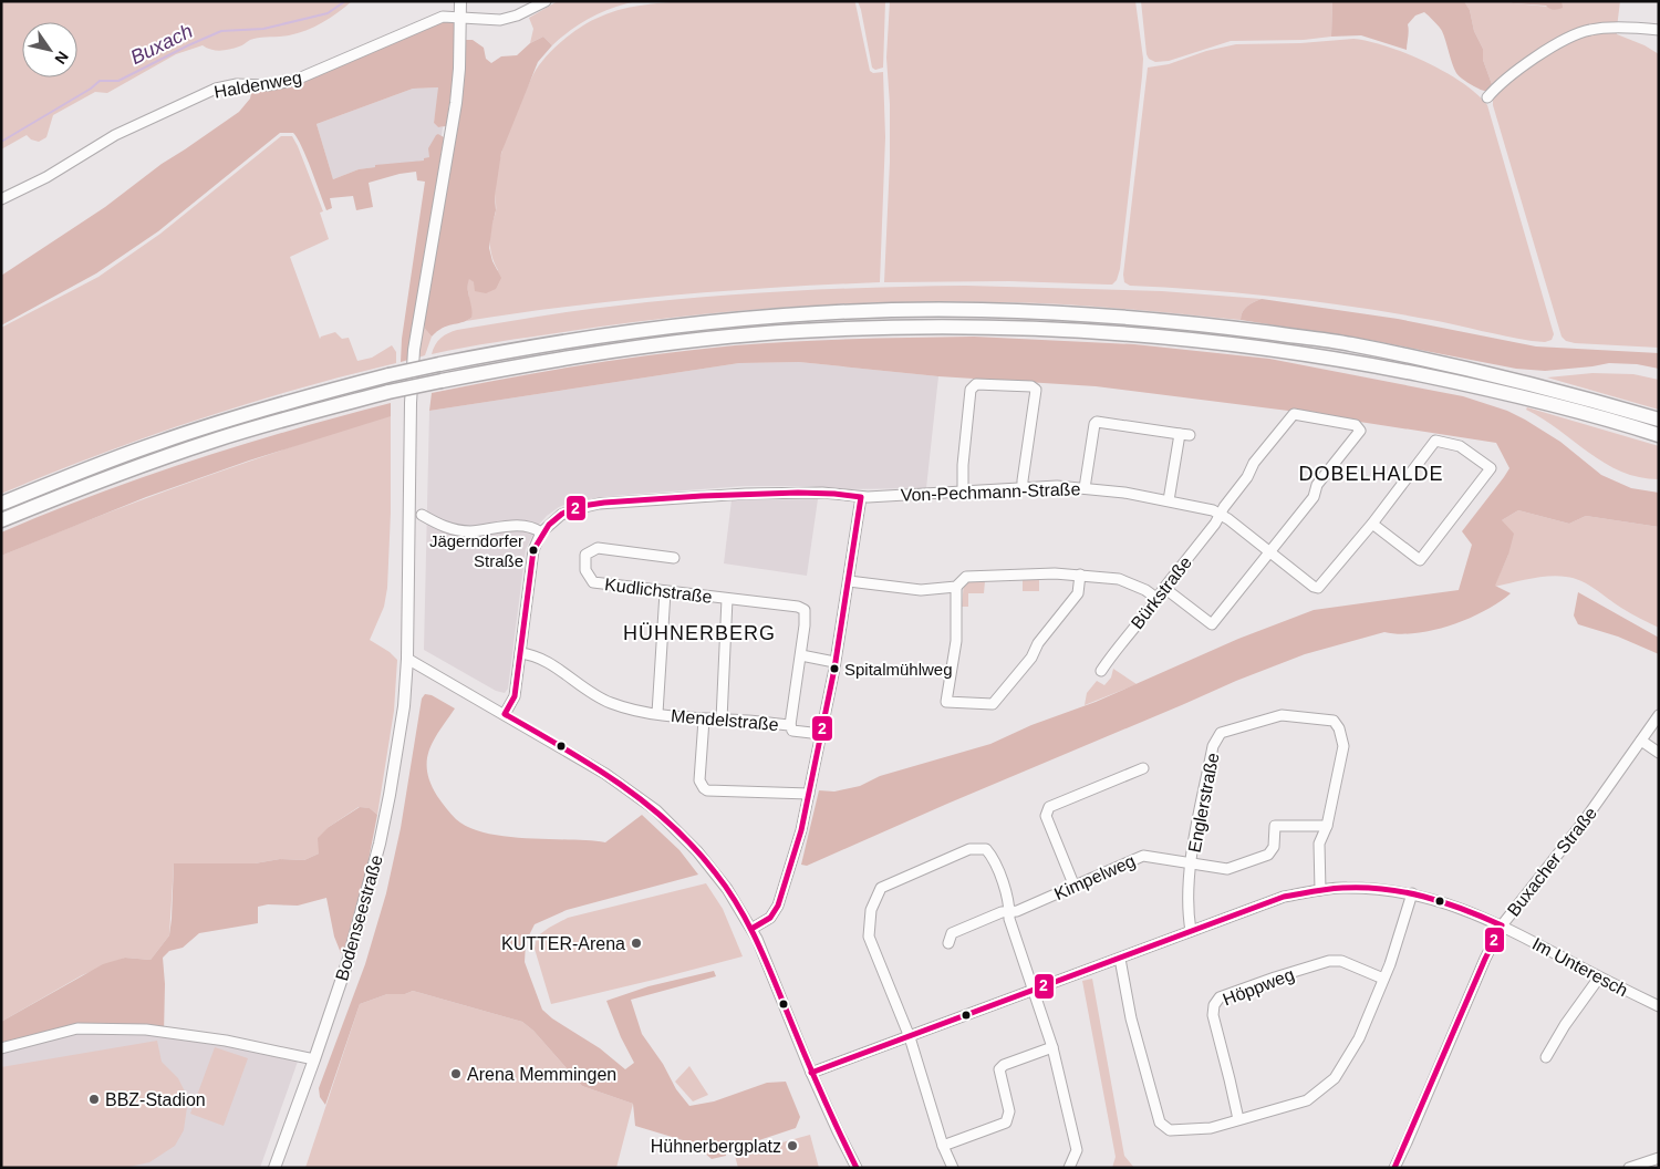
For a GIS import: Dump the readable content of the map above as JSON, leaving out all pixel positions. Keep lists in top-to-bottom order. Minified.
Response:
{"streets":{"main road":["Bodenseestraße"],"street":["Haldenweg","Von-Pechmann-Straße","Kudlichstraße","Bürkstraße","Mendelstraße","Englerstraße","Buxacher Straße","Kimpelweg","Im Unteresch","Höppweg"]},"crossings":[["Haldenweg","Bodenseestraße"],["Von-Pechmann-Straße","Bürkstraße"],["Englerstraße","Kimpelweg"],["Englerstraße","Im Unteresch"],["Buxacher Straße","Im Unteresch"]],"districts":["DOBELHALDE","HÜHNERBERG"],"water":["Buxach"],"places":["Jägerndorfer Straße","Spitalmühlweg","KUTTER-Arena","Arena Memmingen","BBZ-Stadion","Hühnerbergplatz"],"lines":["transit line 2"],"north":"bottom right"}
